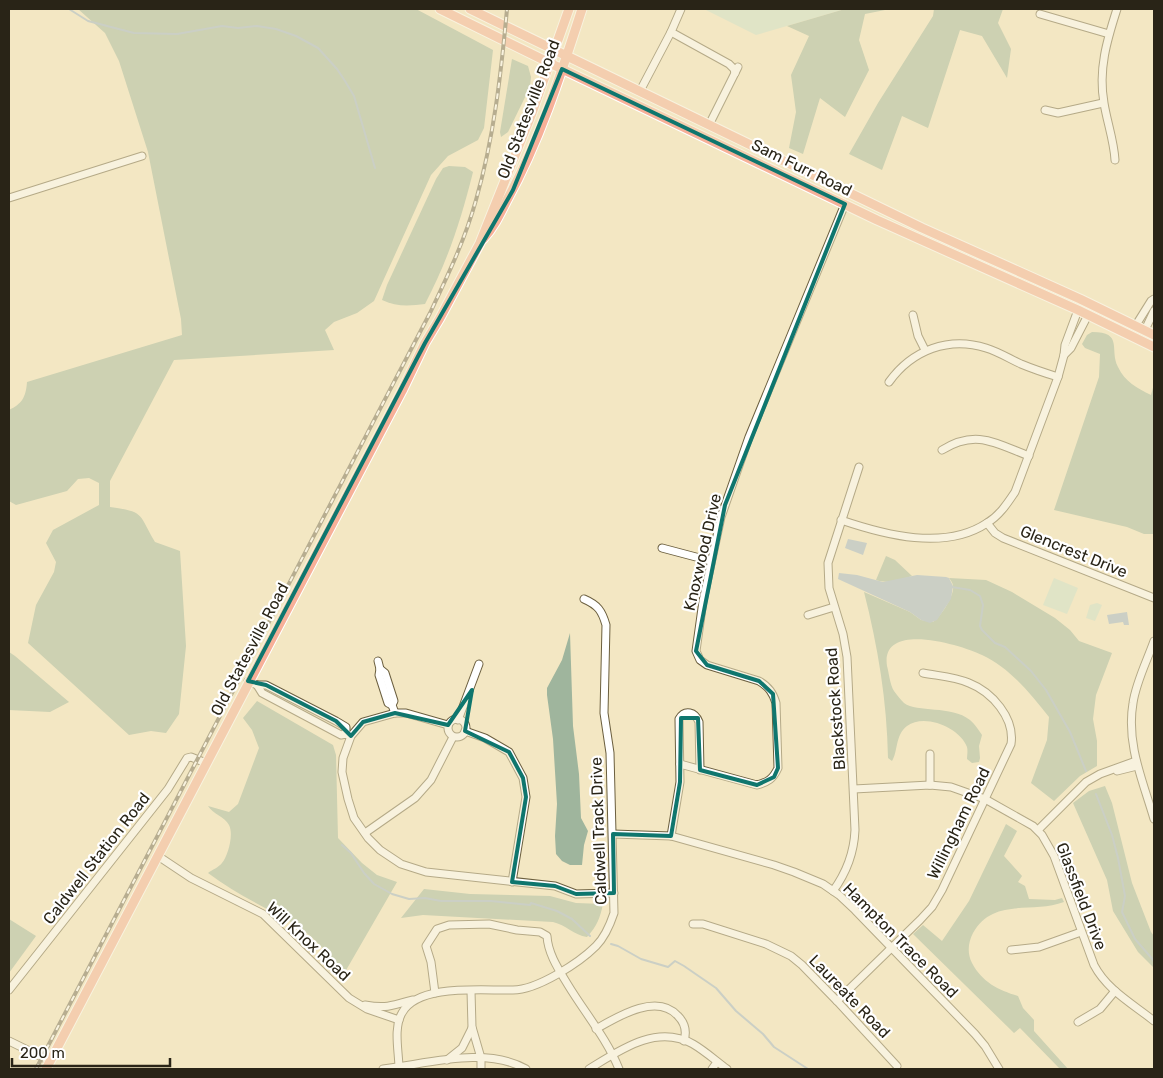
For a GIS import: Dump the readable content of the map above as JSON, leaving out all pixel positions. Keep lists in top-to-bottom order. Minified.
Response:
{"streets":{"main road":["Old Statesville Road","Sam Furr Road"],"street":["Glencrest Drive","Knoxwood Drive","Blackstock Road","Willingham Road","Caldwell Track Drive","Caldwell Station Road","Glassfield Drive","Hampton Trace Road","Will Knox Road","Laureate Road"]},"crossings":[["Old Statesville Road","Sam Furr Road"],["Old Statesville Road","Caldwell Station Road"],["Old Statesville Road","Will Knox Road"],["Sam Furr Road","Knoxwood Drive"],["Blackstock Road","Glassfield Drive"],["Blackstock Road","Hampton Trace Road"],["Willingham Road","Glassfield Drive"],["Willingham Road","Hampton Trace Road"],["Willingham Road","Laureate Road"],["Caldwell Track Drive","Hampton Trace Road"]],"scale_bar":"200 m"}
